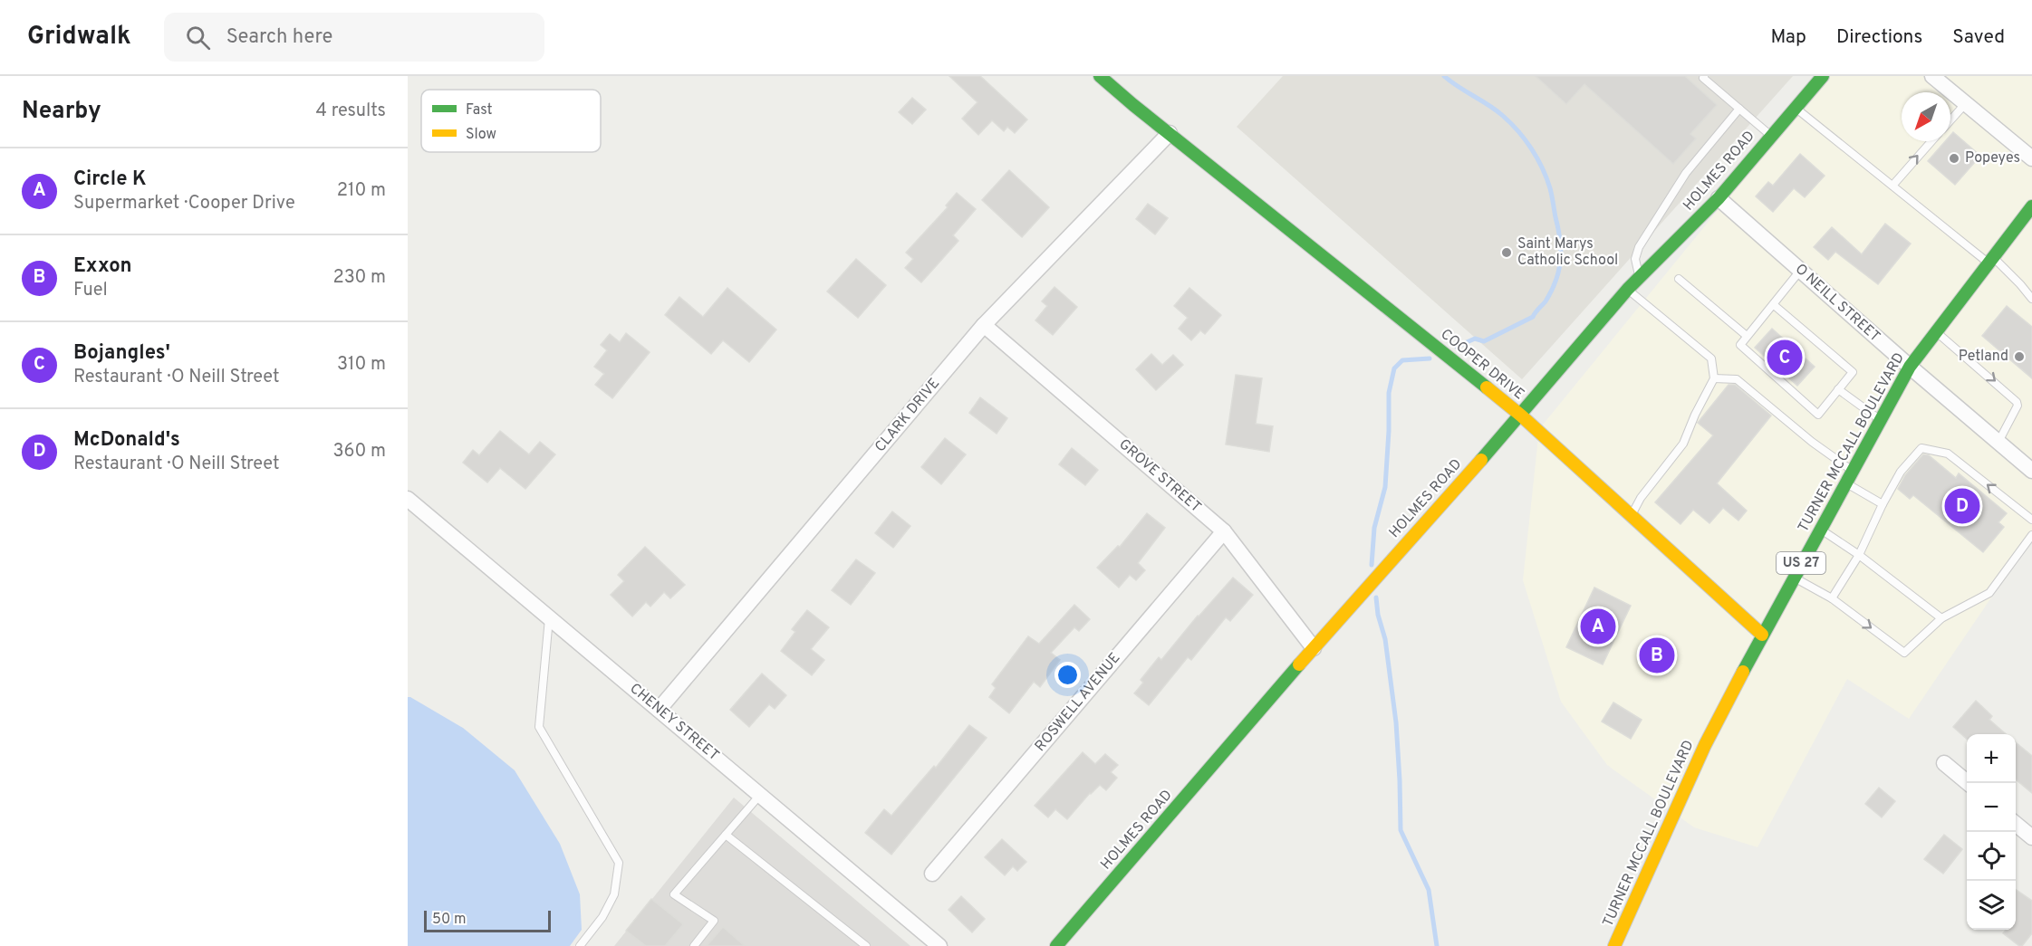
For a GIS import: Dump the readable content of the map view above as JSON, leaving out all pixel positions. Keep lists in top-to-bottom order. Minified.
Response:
{"streets":{"street":["HOLMES ROAD","O NEILL STREET","COOPER DRIVE","CLARK DRIVE","TURNER MCCALL BOULEVARD","GROVE STREET","US 27","ROSWELL AVENUE","CHENEY STREET"]},"crossings":[["HOLMES ROAD","O NEILL STREET"],["HOLMES ROAD","COOPER DRIVE"],["HOLMES ROAD","GROVE STREET"],["O NEILL STREET","TURNER MCCALL BOULEVARD"],["COOPER DRIVE","CLARK DRIVE"],["COOPER DRIVE","TURNER MCCALL BOULEVARD"],["CLARK DRIVE","GROVE STREET"],["CLARK DRIVE","CHENEY STREET"],["GROVE STREET","ROSWELL AVENUE"]],"places":["Popeyes","Saint Marys Catholic School","Petland"],"legend":["Fast","Slow"],"scale_bar":"50 m","north":"bottom left","page":{"header":"Gridwalk","search":"Search here","nav":["Map","Directions","Saved"],"heading":["Nearby","4 results"],"list":[{"mark":"A","name":"Circle K","note":"Supermarket · Cooper Drive","value":"210 m"},{"mark":"B","name":"Exxon","note":"Fuel","value":"230 m"},{"mark":"C","name":"Bojangles'","note":"Restaurant · O Neill Street","value":"310 m"},{"mark":"D","name":"McDonald's","note":"Restaurant · O Neill Street","value":"360 m"}],"pins":["C","D","A","B"],"map_buttons":["+","−"],"scale":"50 m"}}
